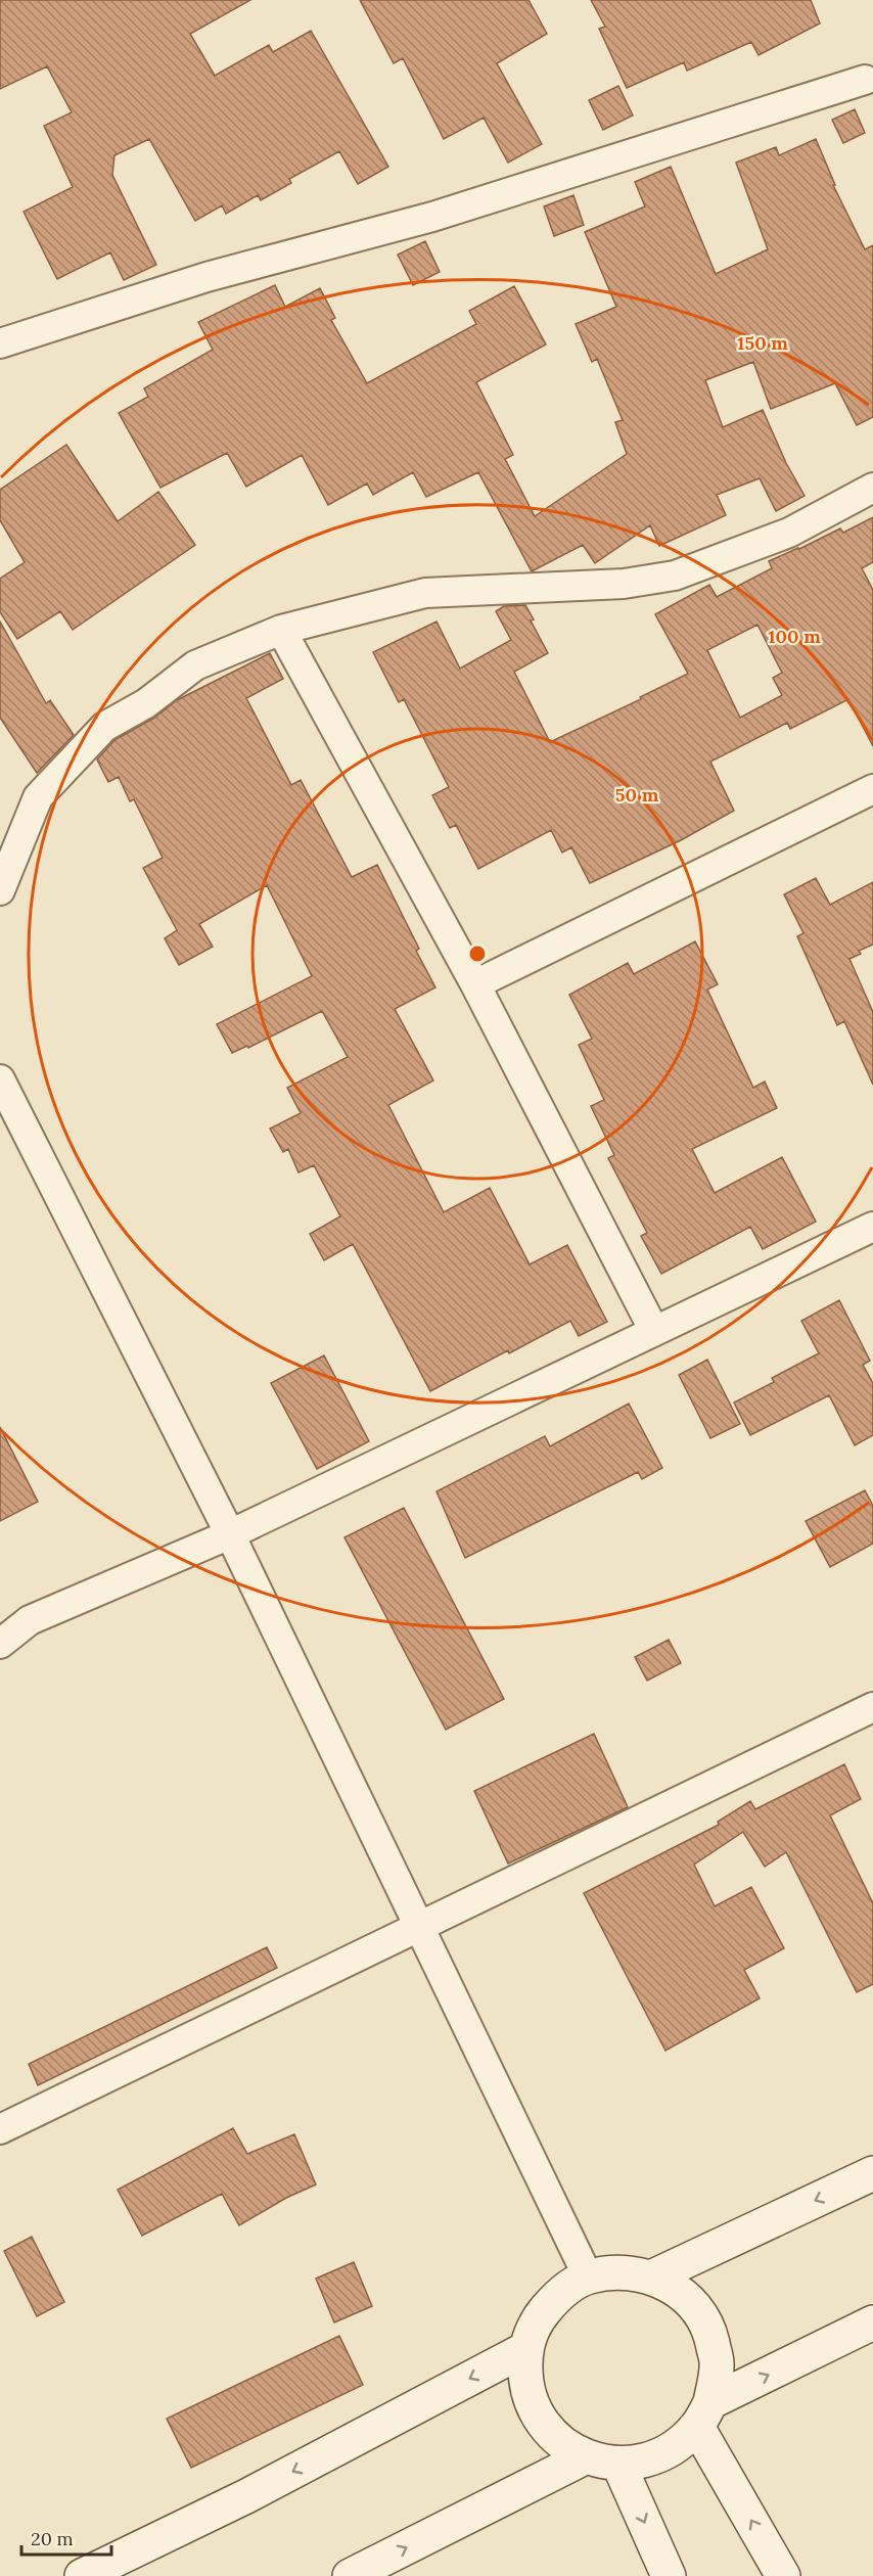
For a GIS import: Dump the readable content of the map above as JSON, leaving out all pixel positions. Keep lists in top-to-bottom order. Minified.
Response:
{"scale_bar":"20 m","rings":["150 m","100 m","50 m"]}
